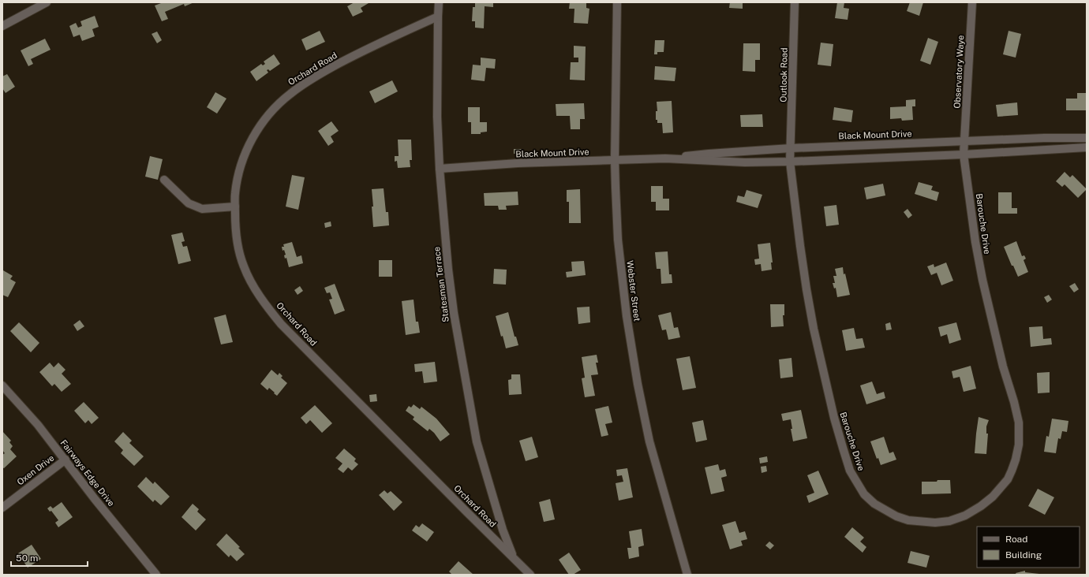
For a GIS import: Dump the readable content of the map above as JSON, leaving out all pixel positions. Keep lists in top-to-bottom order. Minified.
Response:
{"streets":{"street":["Orchard Road","Observatory Waye","Outlook Road","Black Mount Drive","Barouche Drive","Statesman Terrace","Webster Street","Oxen Drive","Fairways Edge Drive"]},"crossings":[["Orchard Road","Statesman Terrace"],["Observatory Waye","Black Mount Drive"],["Observatory Waye","Barouche Drive"],["Outlook Road","Black Mount Drive"],["Outlook Road","Barouche Drive"],["Black Mount Drive","Barouche Drive"],["Black Mount Drive","Statesman Terrace"],["Black Mount Drive","Webster Street"],["Oxen Drive","Fairways Edge Drive"]],"legend":["Road","Building"],"scale_bar":"50 m"}
